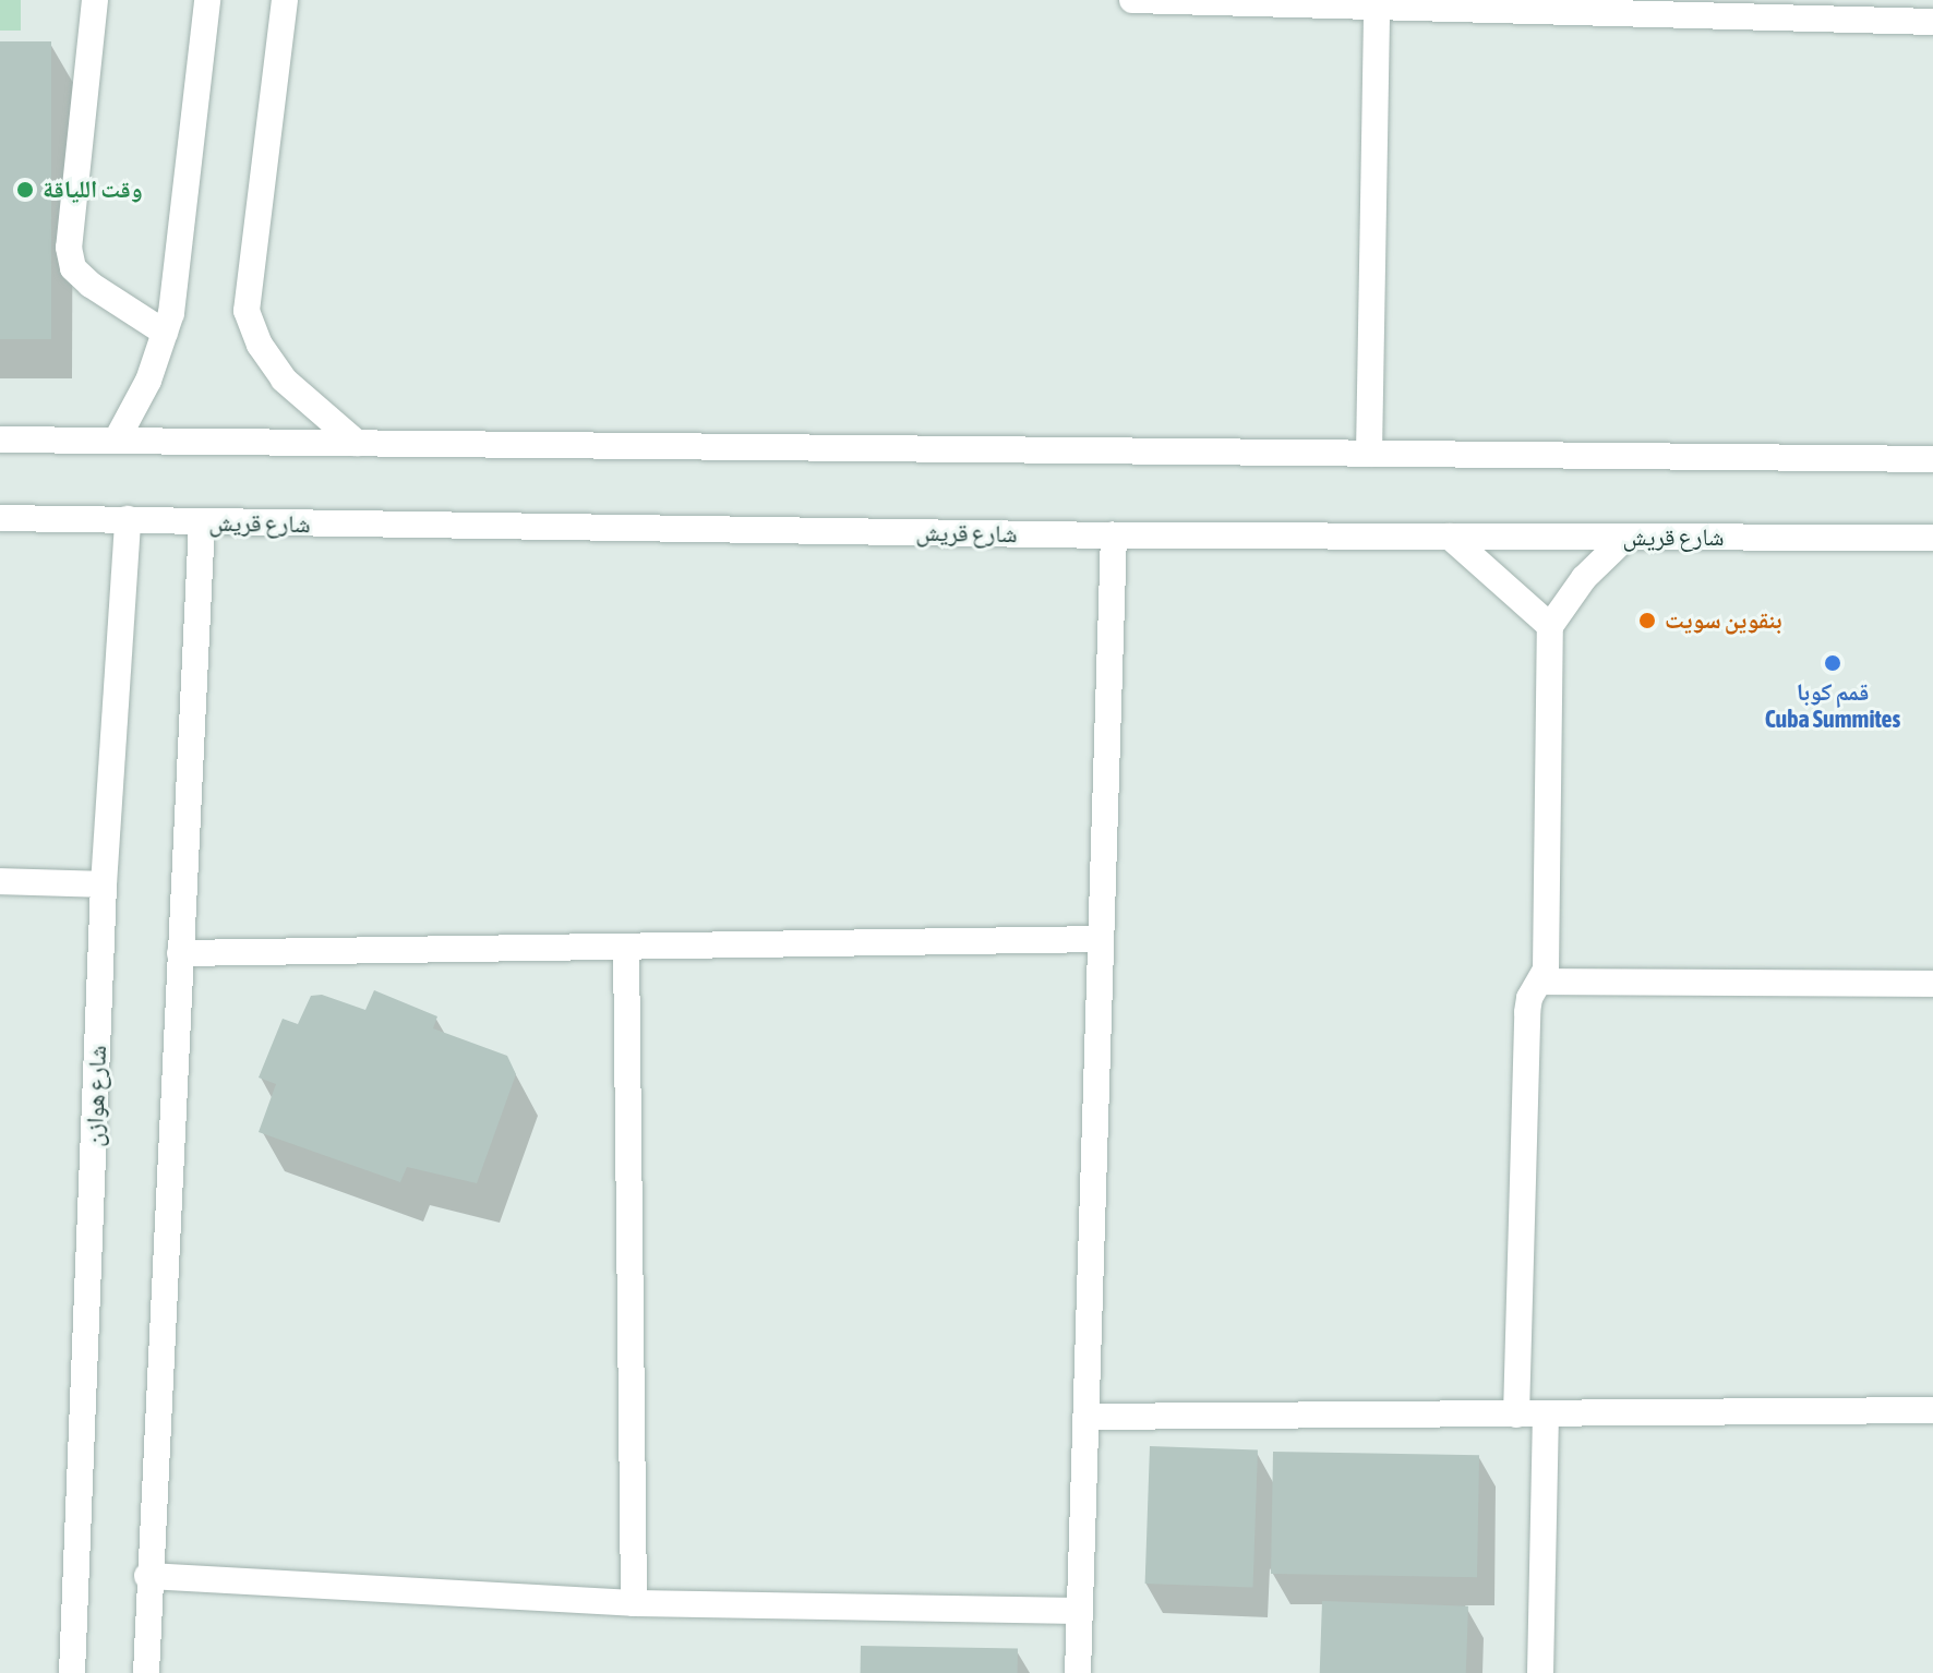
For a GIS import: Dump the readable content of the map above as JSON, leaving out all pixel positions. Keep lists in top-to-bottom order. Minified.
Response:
{"streets":{"street":["شارع قريش","شارع هوازن"]},"crossings":[["شارع قريش","شارع هوازن"]],"places":["وقت اللياقة","بنقوين سويت","قمم كوبا Cuba Summites"]}
